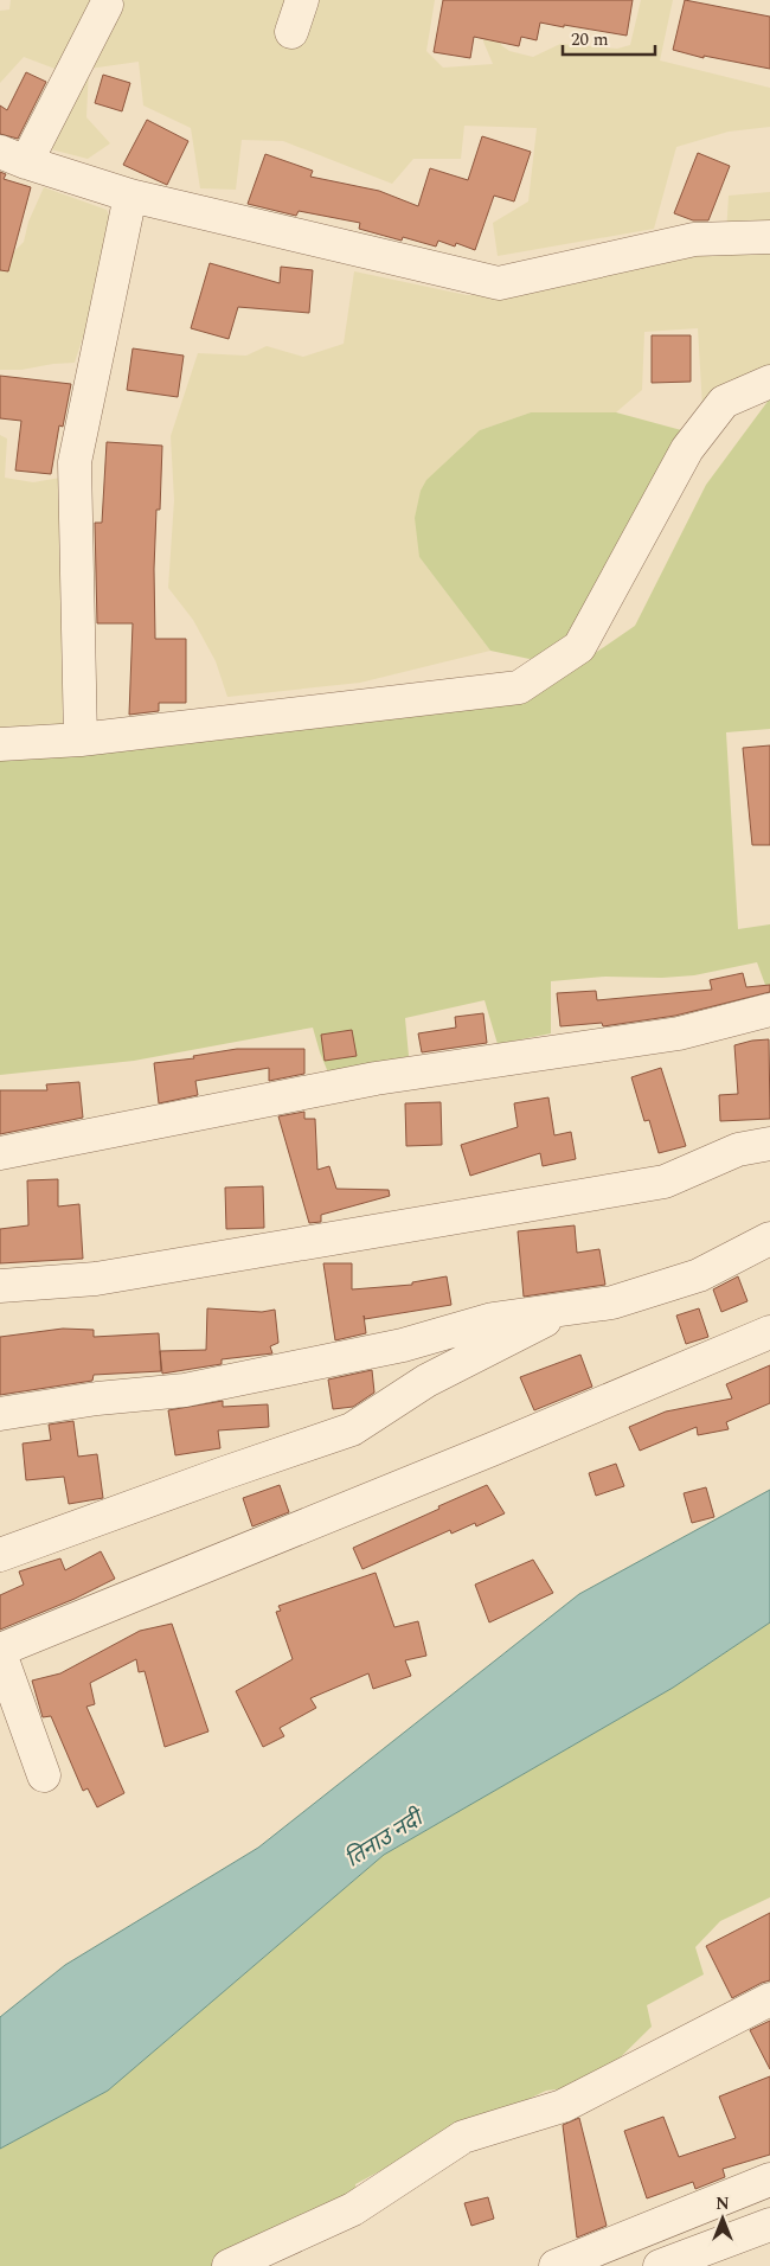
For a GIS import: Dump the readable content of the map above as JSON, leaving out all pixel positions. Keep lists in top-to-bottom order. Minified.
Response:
{"water":["तिनाउ नदी"],"scale_bar":"20 m","north":"top"}
